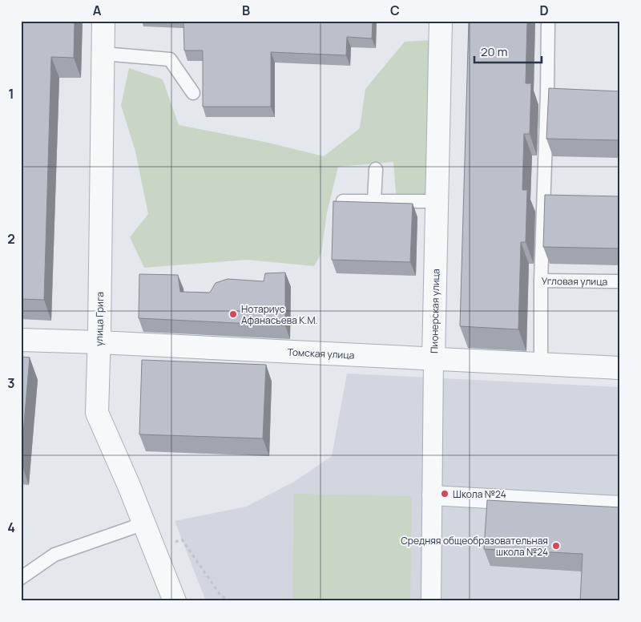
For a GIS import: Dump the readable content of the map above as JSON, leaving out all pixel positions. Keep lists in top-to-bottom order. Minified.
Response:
{"streets":{"street":["Пионерская улица","улица Грига","Томская улица"],"lane":["Угловая улица"]},"crossings":[["Угловая улица","Томская улица"],["Пионерская улица","Томская улица"],["улица Грига","Томская улица"]],"places":["Нотариус Афанасьева К.М.","Школа №24","Средняя общеобразовательная школа №24"],"scale_bar":"20 m","grid":{"columns":["A","B","C","D"],"rows":["1","2","3","4"]}}
